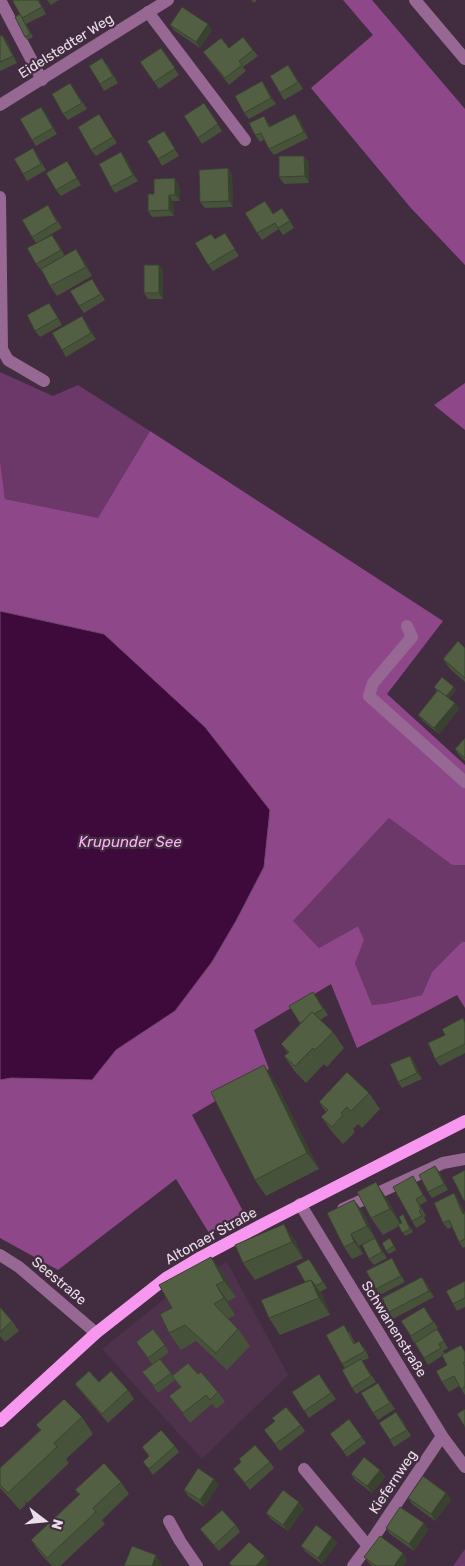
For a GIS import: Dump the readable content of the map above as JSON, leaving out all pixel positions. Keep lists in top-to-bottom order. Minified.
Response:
{"streets":{"main road":["Altonaer Straße"],"street":["Eidelstedter Weg","Seestraße","Schwanenstraße","Kiefernweg"]},"crossings":[["Altonaer Straße","Seestraße"],["Altonaer Straße","Schwanenstraße"],["Schwanenstraße","Kiefernweg"]],"water":["Krupunder See"],"north":"right"}
